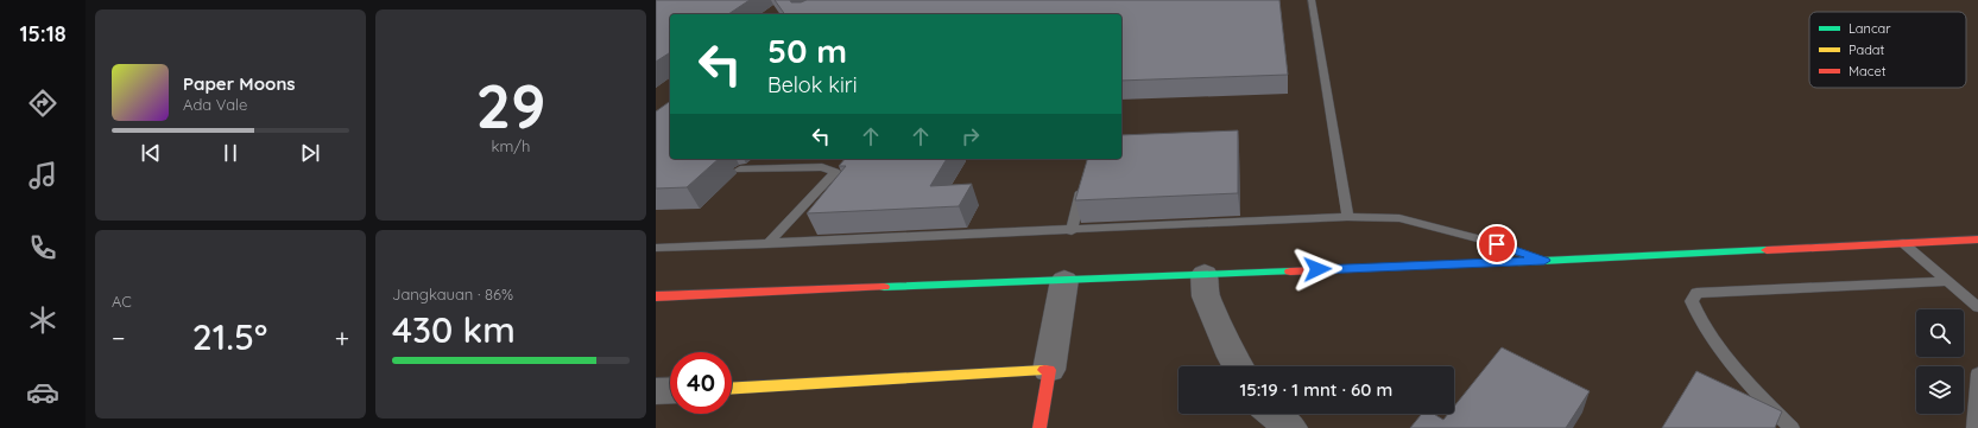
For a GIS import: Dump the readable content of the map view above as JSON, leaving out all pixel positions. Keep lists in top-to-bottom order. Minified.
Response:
{"legend":["Lancar","Padat","Macet"],"page":{"tabs":"15:18","tile":[["29","km/h"],"AC",["Jangkauan · 86%","430 km"]],"turn":["50 m","Belok kiri"],"song":["Paper Moons","Ada Vale"],"heat":["−","21.5°","+"],"limit":"40","trip":"15:19 · 1 mnt · 60 m"}}
